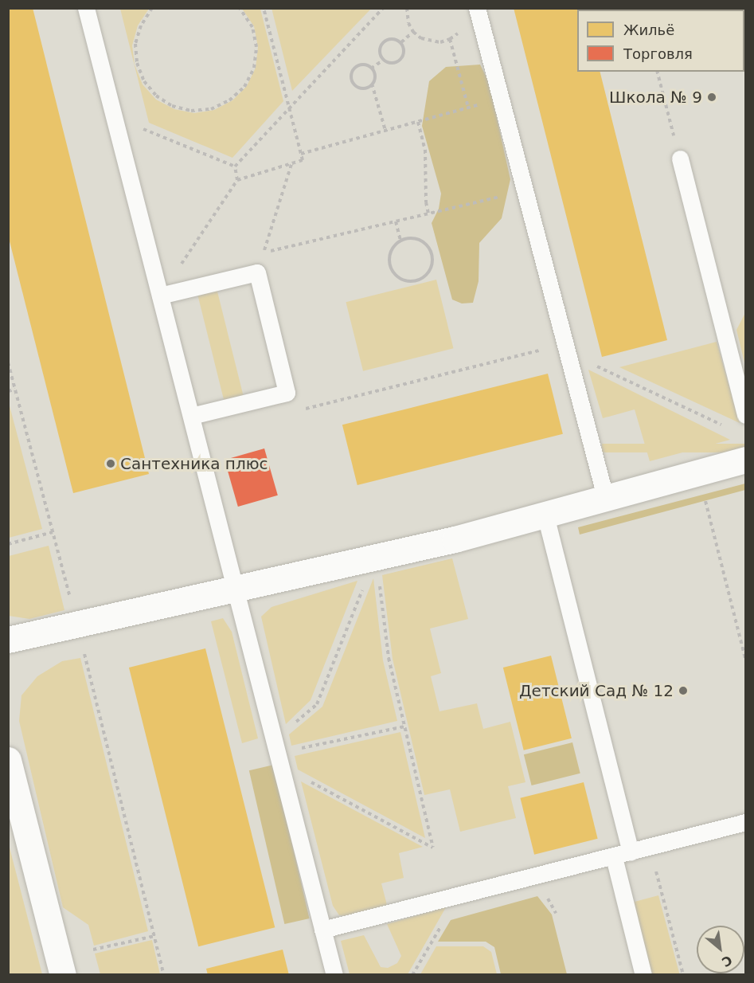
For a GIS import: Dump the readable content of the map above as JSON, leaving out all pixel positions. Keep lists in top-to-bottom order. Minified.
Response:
{"places":["Школа № 9","Сантехника плюс","Детский Сад № 12"],"legend":["Жильё","Торговля"],"north":"bottom right"}
